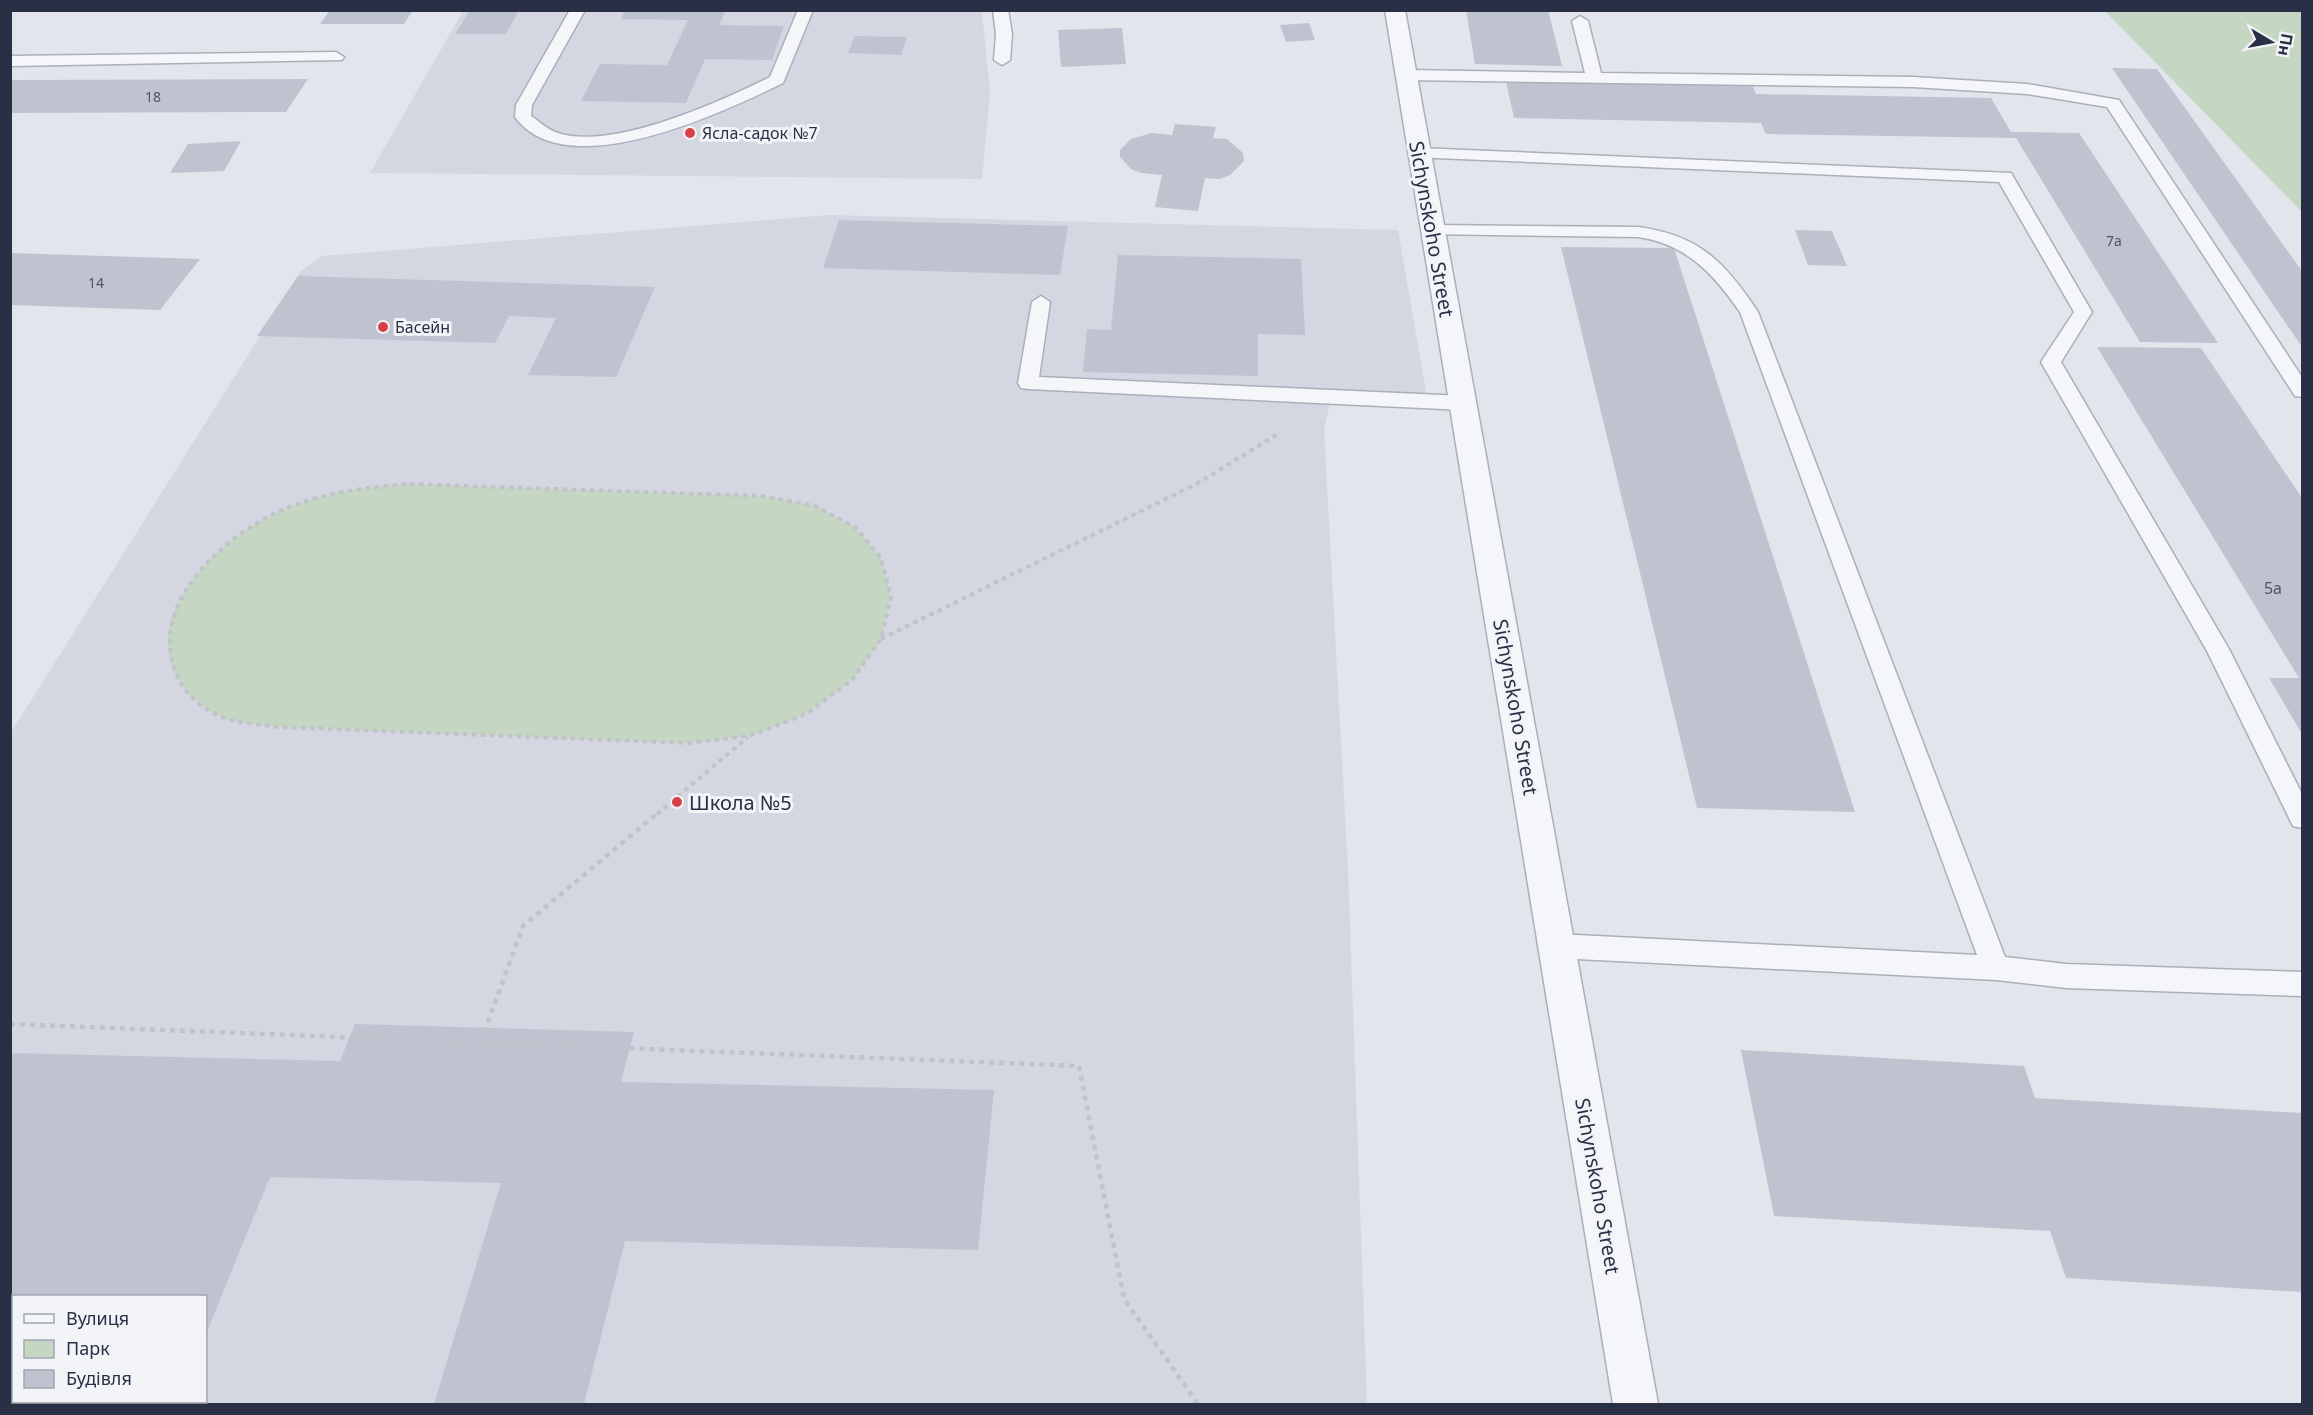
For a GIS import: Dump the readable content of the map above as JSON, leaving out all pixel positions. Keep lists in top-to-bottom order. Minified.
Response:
{"streets":{"street":["Sichynskoho Street"]},"places":["Ясла-садок №7","Басейн","Школа №5"],"house_numbers":["18","7а","14","5а"],"legend":["Вулиця","Парк","Будівля"],"north":"right"}
